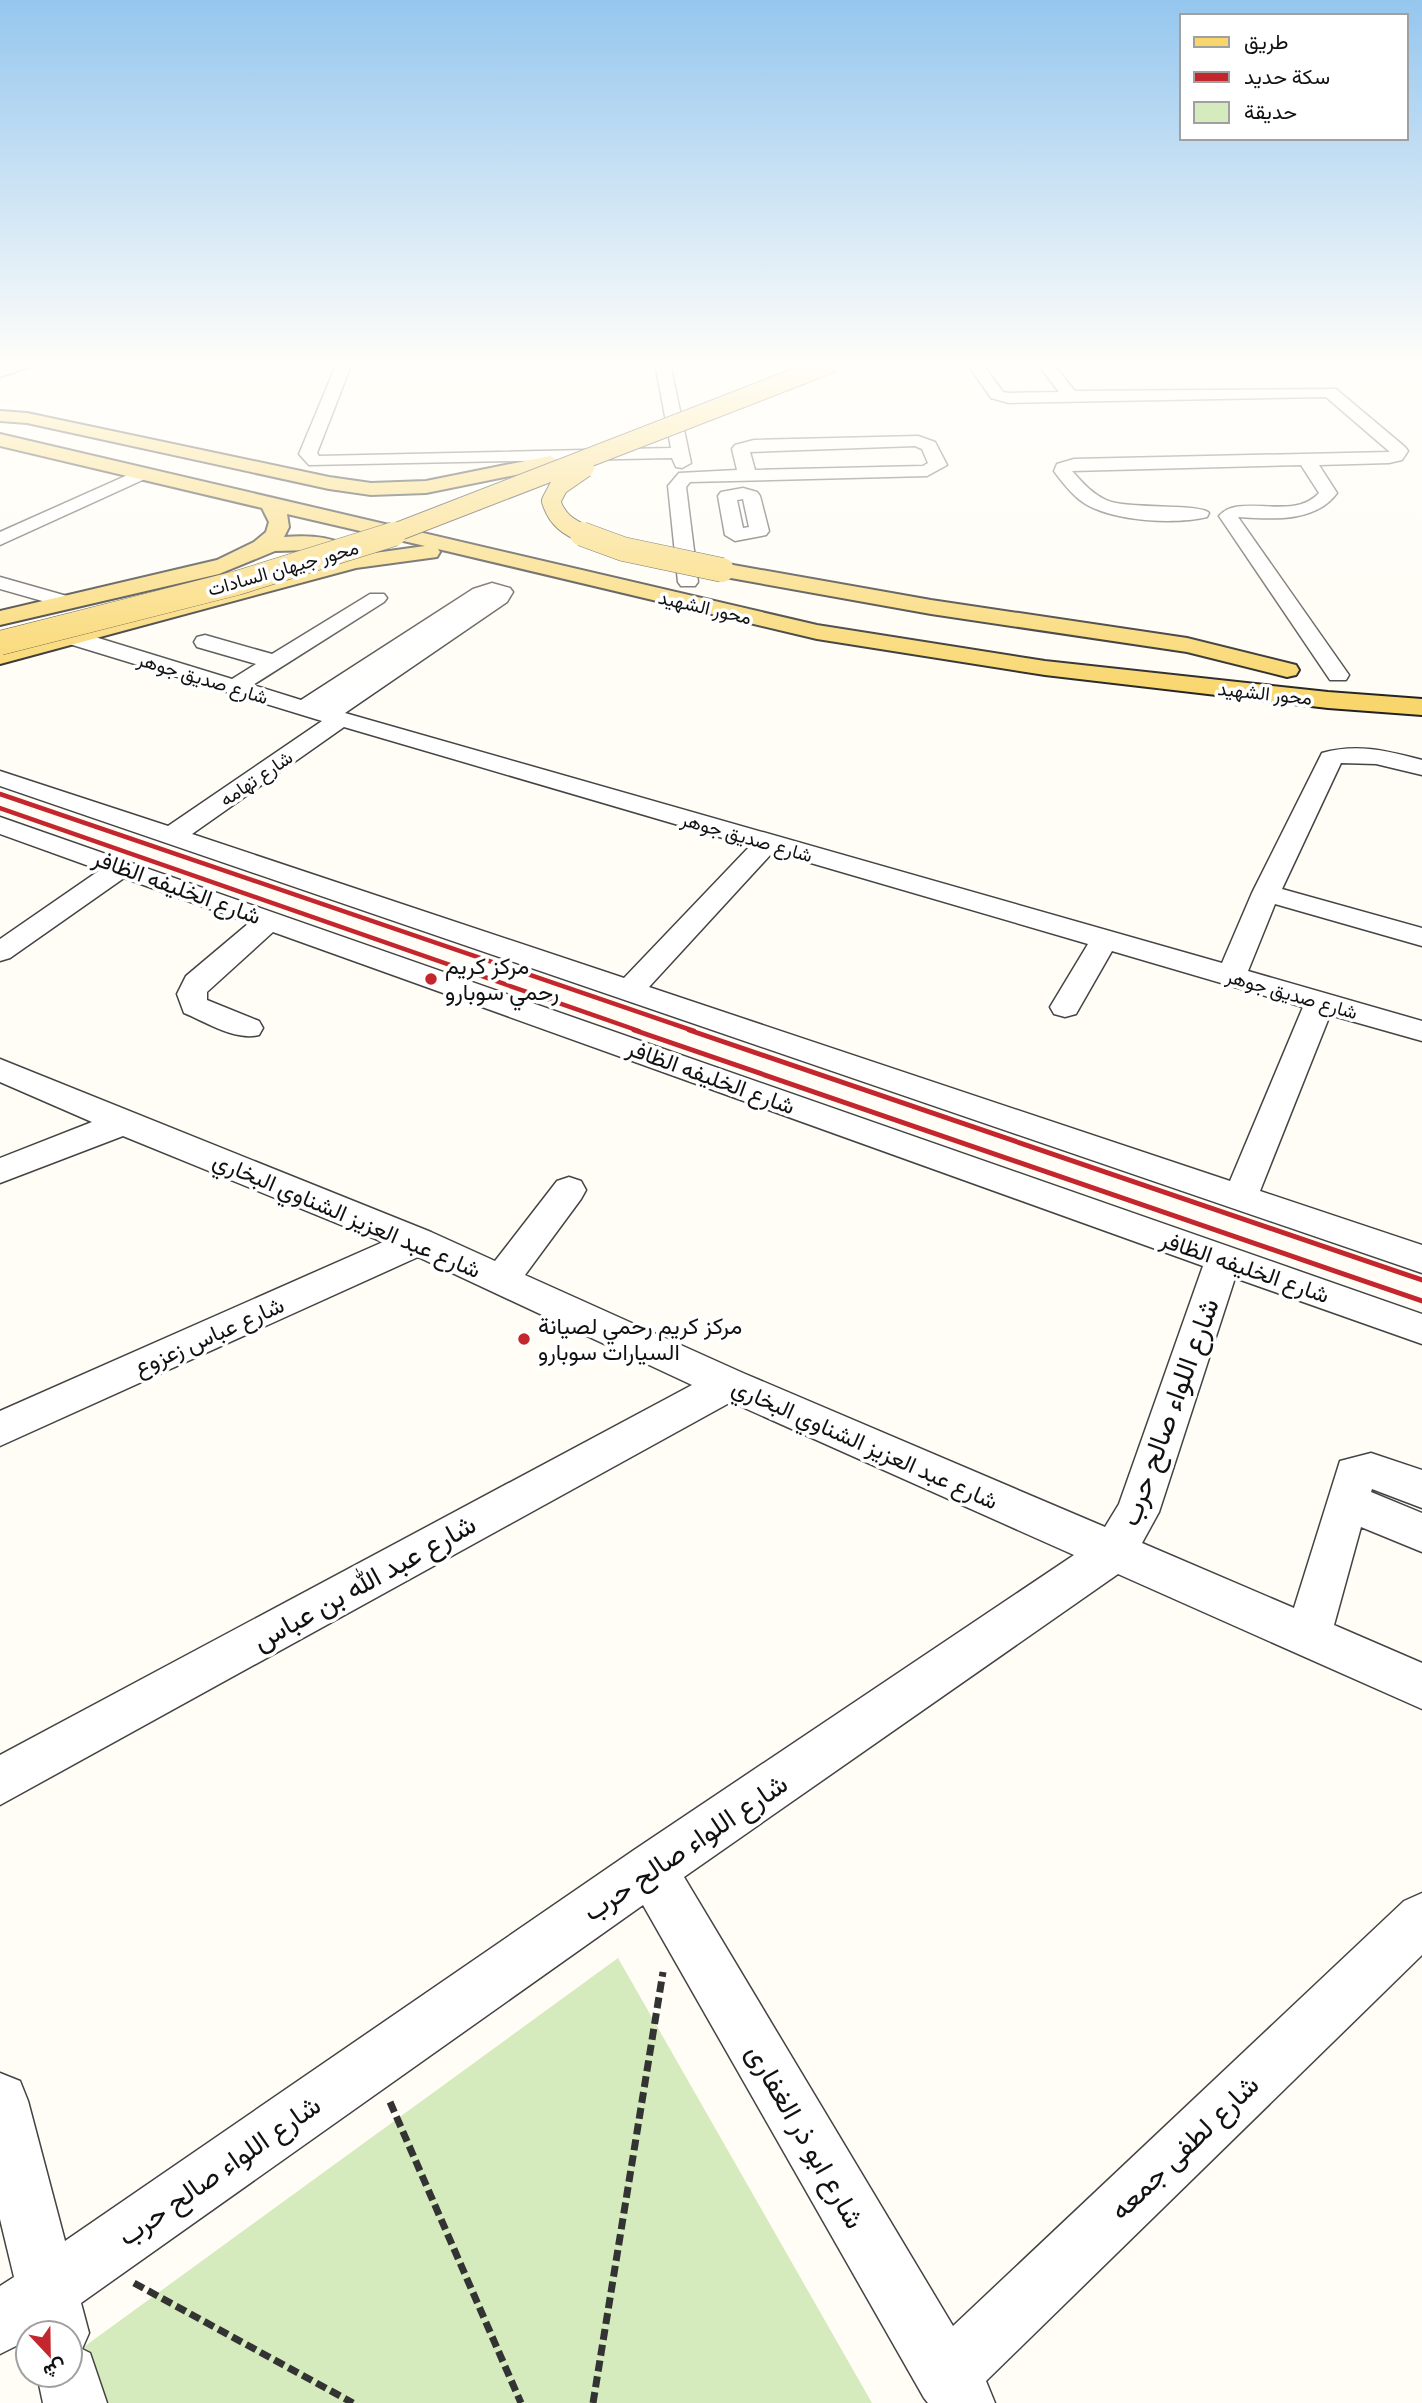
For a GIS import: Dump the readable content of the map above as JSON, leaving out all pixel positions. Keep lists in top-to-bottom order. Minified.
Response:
{"streets":{"main road":["محور جيهان السادات","محور الشهيد"],"street":["شارع صديق جوهر","شارع تهامه","شارع الخليفه الظافر","شارع عبد العزيز الشناوي البخاري","شارع عباس زعزوع","شارع اللواء صالح حرب","شارع عبد الله بن عباس","شارع ابو ذر الغفارى","شارع لطفى جمعه"]},"crossings":[["شارع صديق جوهر","شارع تهامه"],["شارع تهامه","شارع الخليفه الظافر"],["شارع الخليفه الظافر","شارع اللواء صالح حرب"],["شارع عبد العزيز الشناوي البخاري","شارع عباس زعزوع"],["شارع عبد العزيز الشناوي البخاري","شارع اللواء صالح حرب"],["شارع عبد العزيز الشناوي البخاري","شارع عبد الله بن عباس"],["شارع اللواء صالح حرب","شارع ابو ذر الغفارى"],["شارع ابو ذر الغفارى","شارع لطفى جمعه"]],"places":["مركز كريم رحمي سوبارو","مركز كريم رحمي لصيانة السيارات سوبارو"],"legend":["طريق","سكة حديد","حديقة"],"north":"bottom"}
